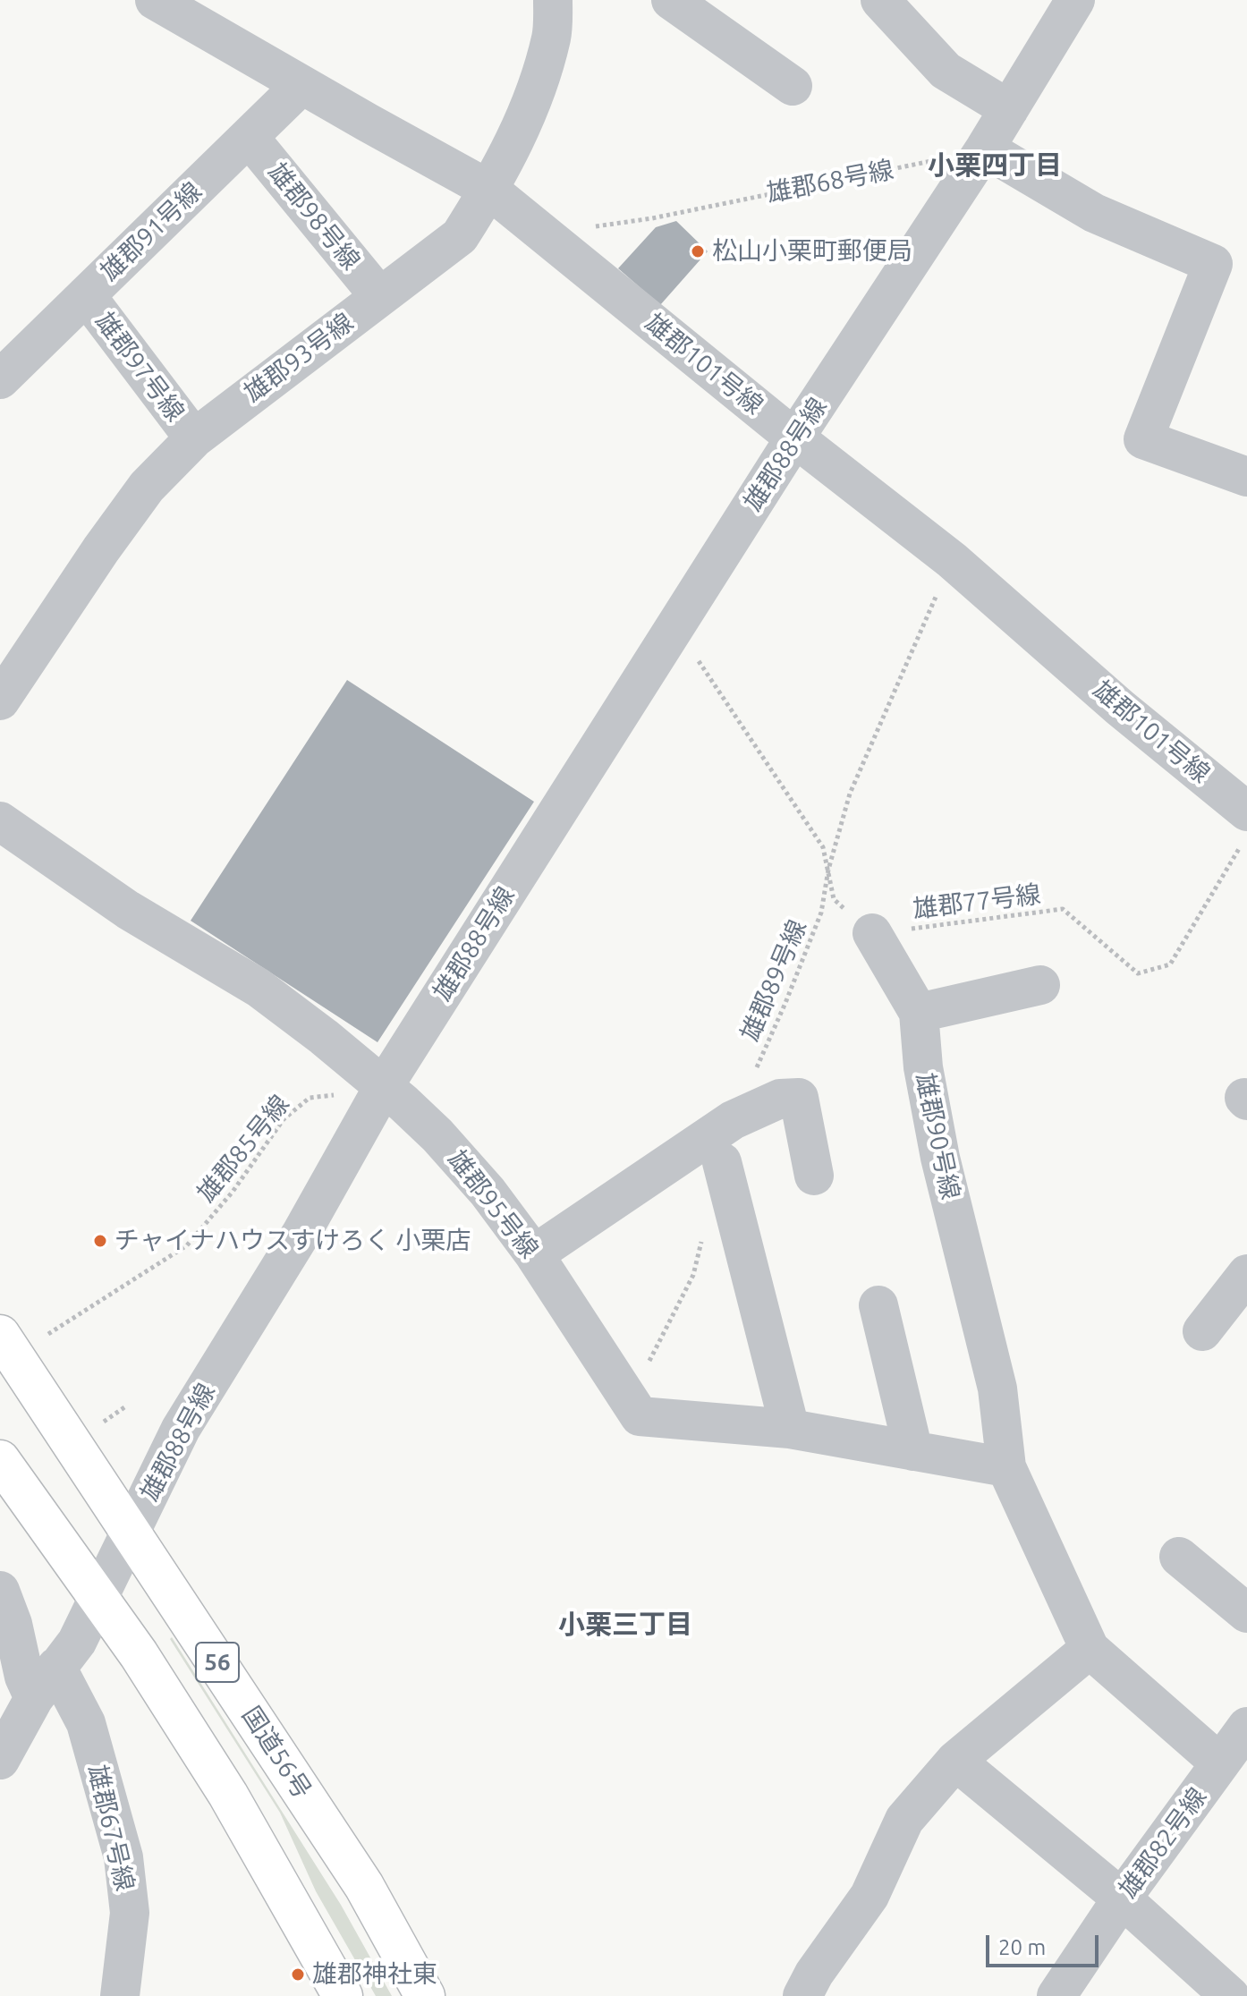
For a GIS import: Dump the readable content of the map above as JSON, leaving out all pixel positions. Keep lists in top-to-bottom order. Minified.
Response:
{"streets":{"highway":["56","国道56号"],"street":["雄郡98号線","雄郡91号線","雄郡93号線","雄郡101号線","雄郡97号線","雄郡88号線","雄郡90号線","雄郡95号線","雄郡67号線","雄郡82号線"],"path":["雄郡68号線","雄郡77号線","雄郡89号線","雄郡85号線"]},"crossings":[["雄郡68号線","雄郡101号線"],["雄郡68号線","雄郡88号線"],["雄郡98号線","雄郡91号線"],["雄郡98号線","雄郡93号線"],["雄郡91号線","雄郡101号線"],["雄郡91号線","雄郡97号線"],["雄郡93号線","雄郡101号線"],["雄郡93号線","雄郡97号線"],["雄郡101号線","雄郡88号線"],["雄郡101号線","雄郡89号線"],["雄郡88号線","雄郡85号線"],["雄郡88号線","雄郡95号線"],["雄郡88号線","56"],["雄郡88号線","国道56号"],["雄郡88号線","雄郡67号線"],["雄郡77号線","雄郡90号線"],["雄郡90号線","雄郡95号線"],["雄郡90号線","雄郡82号線"],["雄郡85号線","雄郡95号線"]],"districts":["小栗四丁目","小栗三丁目"],"places":["松山小栗町郵便局","チャイナハウスすけろく 小栗店","雄郡神社東"],"scale_bar":"20 m"}
